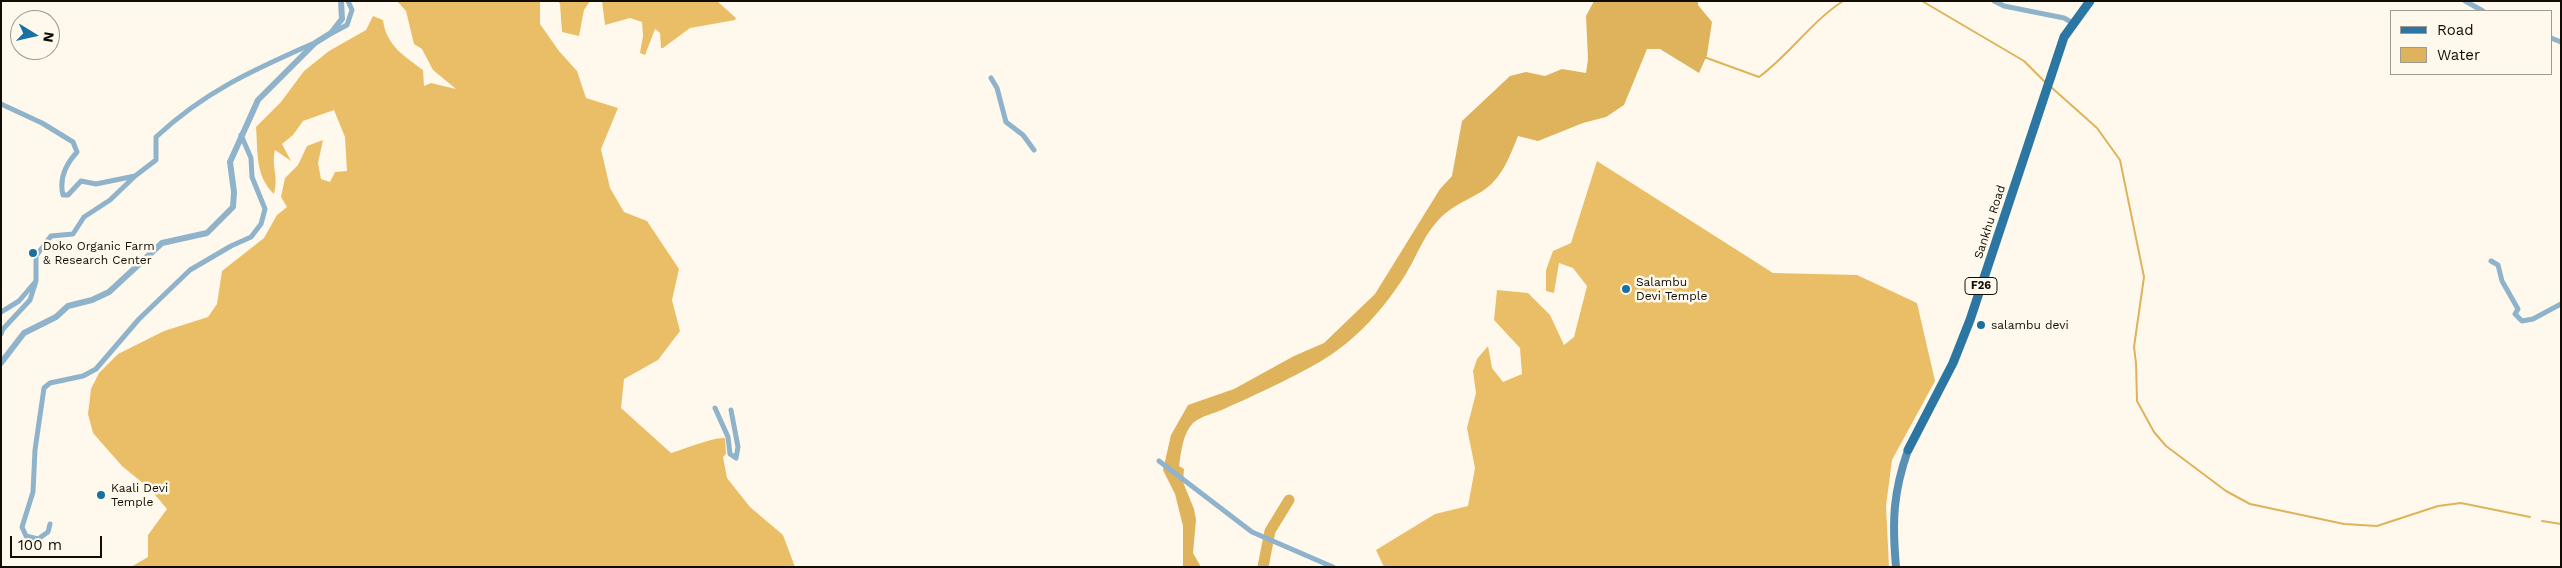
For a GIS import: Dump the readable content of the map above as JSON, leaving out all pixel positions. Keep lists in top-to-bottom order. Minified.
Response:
{"streets":{"main road":["Sankhu Road","F26"]},"crossings":[["Sankhu Road","F26"]],"places":["Doko Organic Farm & Research Center","Salambu Devi Temple","salambu devi","Kaali Devi Temple"],"legend":["Road","Water"],"scale_bar":"100 m","north":"right"}
